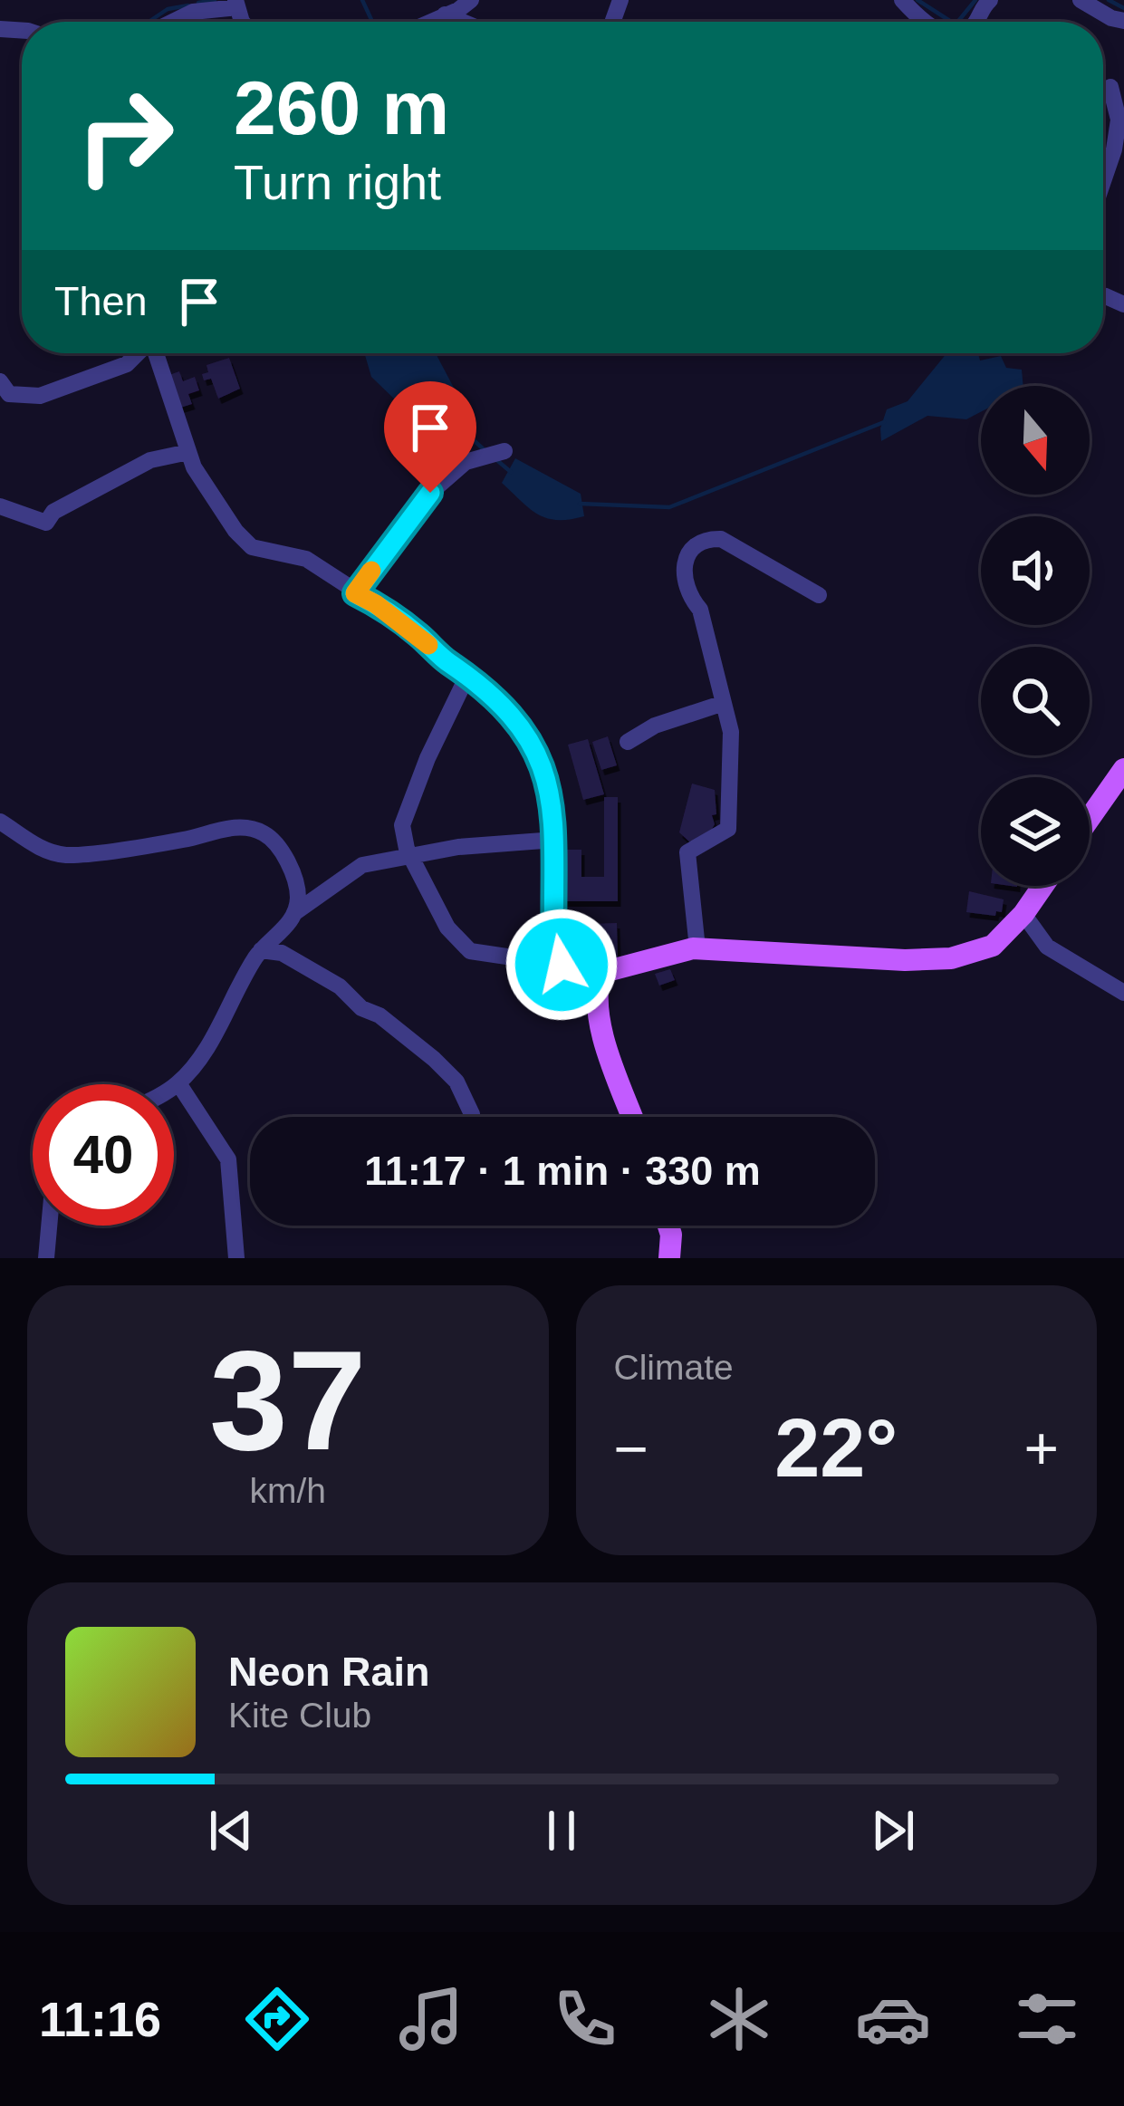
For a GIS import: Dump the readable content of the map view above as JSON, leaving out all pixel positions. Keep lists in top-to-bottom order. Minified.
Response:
{"north":"bottom","page":{"turn":["260 m","Turn right"],"then":"Then","limit":"40","trip":"11:17 · 1 min · 330 m","tile":[["37","km/h"],"Climate"],"heat":["−","22°","+"],"song":["Neon Rain","Kite Club"],"tabs":"11:16"}}
